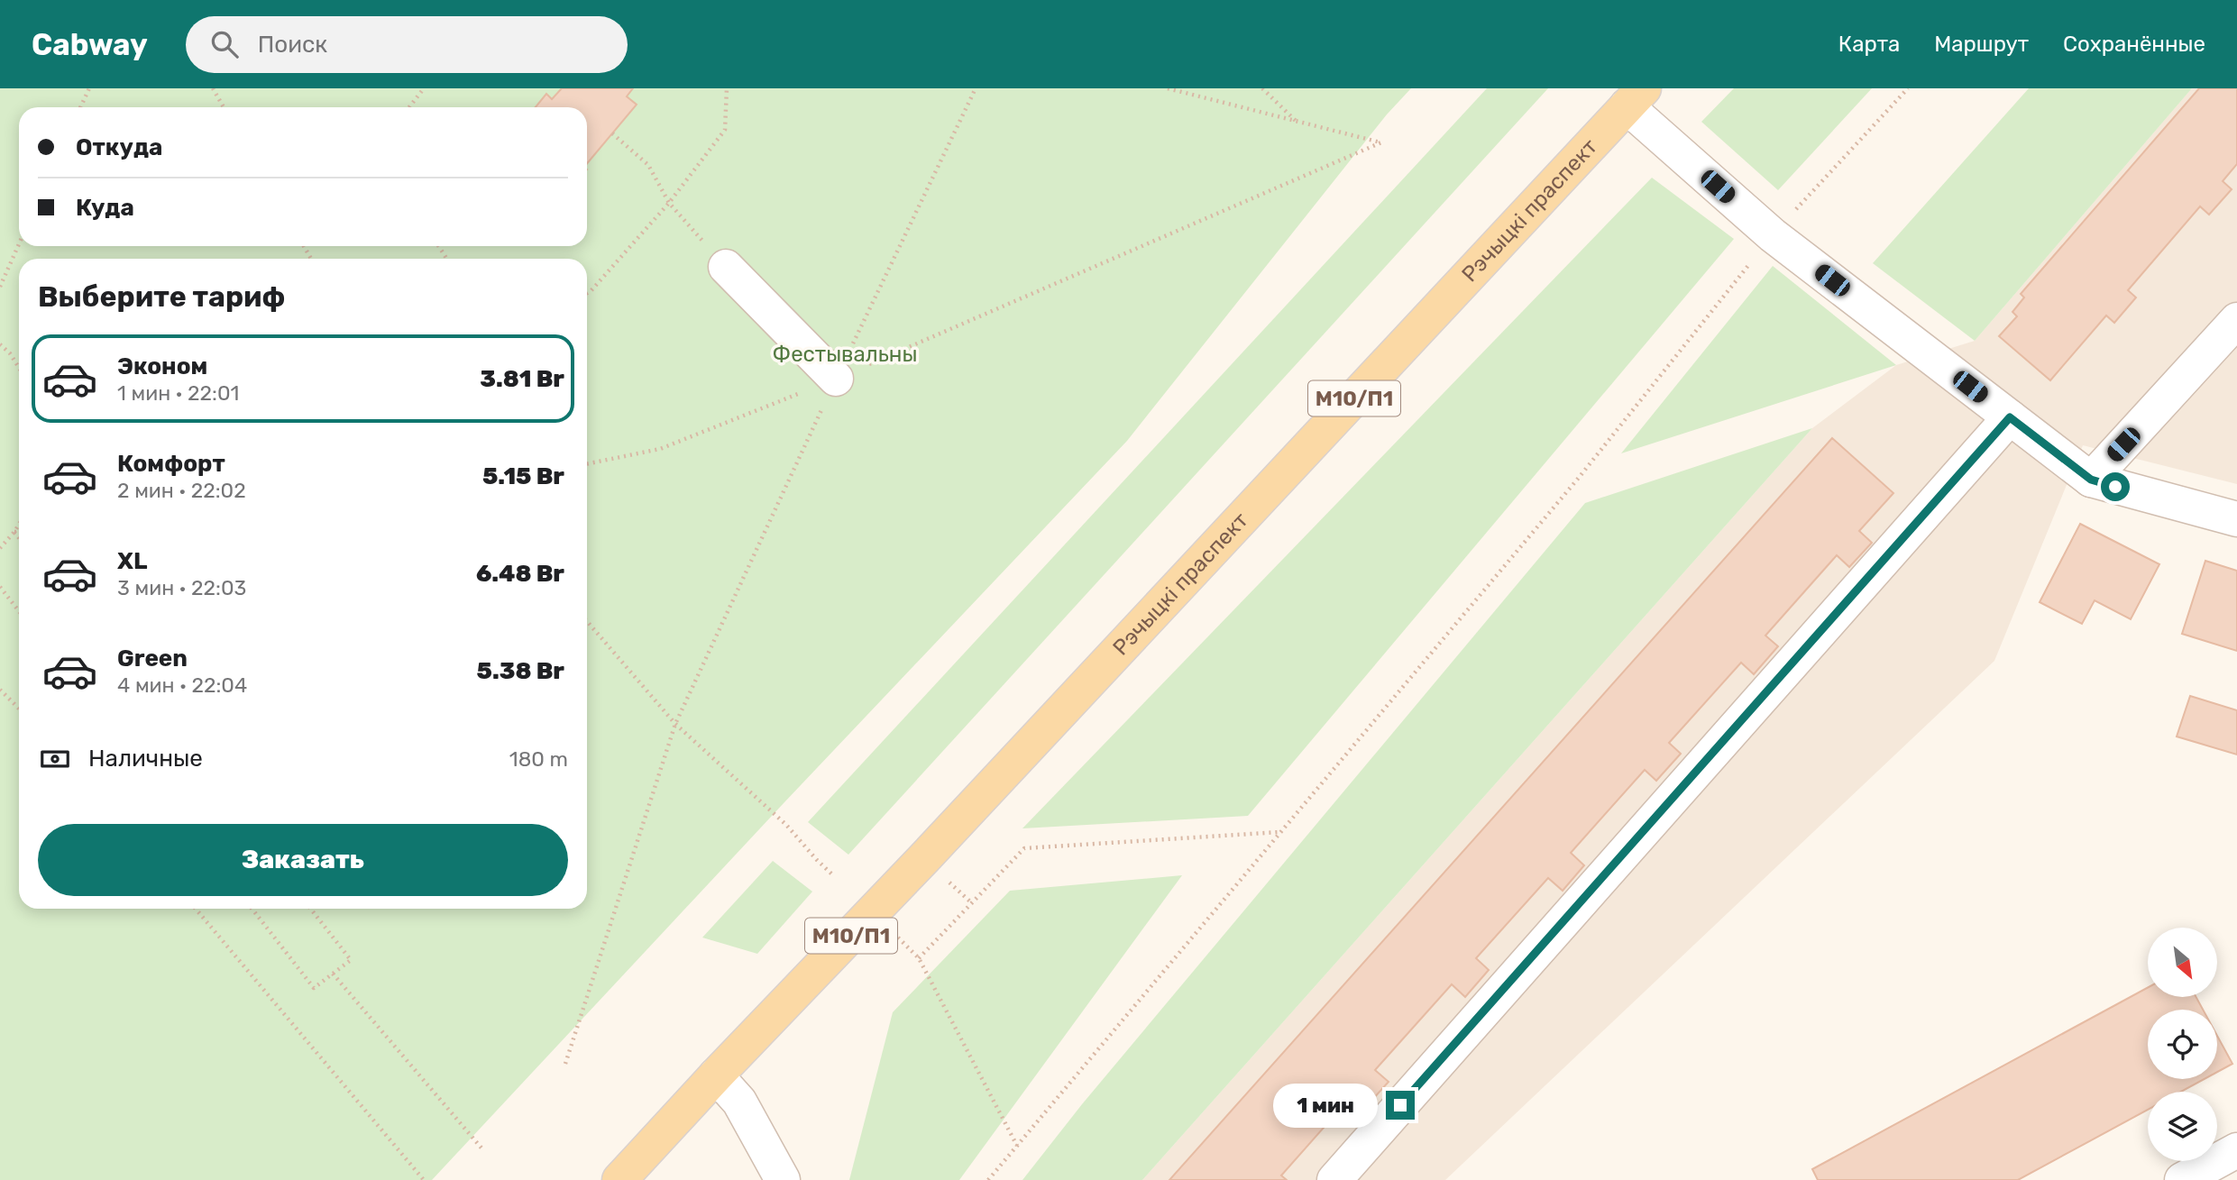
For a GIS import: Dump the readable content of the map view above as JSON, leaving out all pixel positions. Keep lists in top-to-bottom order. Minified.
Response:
{"streets":{"main road":["Рэчыцкі праспект","М10/П1"]},"parks":["Фестывальны"],"north":"bottom right","page":{"header":"Cabway","search":"Поиск","nav":["Карта","Маршрут","Сохранённые"],"banner":["Откуда","Куда"],"heading":"Выберите тариф","list":[{"name":"Эконом","note":"1 мин · 22:01","value":"3.81 Br"},{"name":"Комфорт","note":"2 мин · 22:02","value":"5.15 Br"},{"name":"XL","note":"3 мин · 22:03","value":"6.48 Br"},{"name":"Green","note":"4 мин · 22:04","value":"5.38 Br"}],"pay":["Наличные","180 m"],"buttons":"Заказать","bubble":"1 мин"}}
